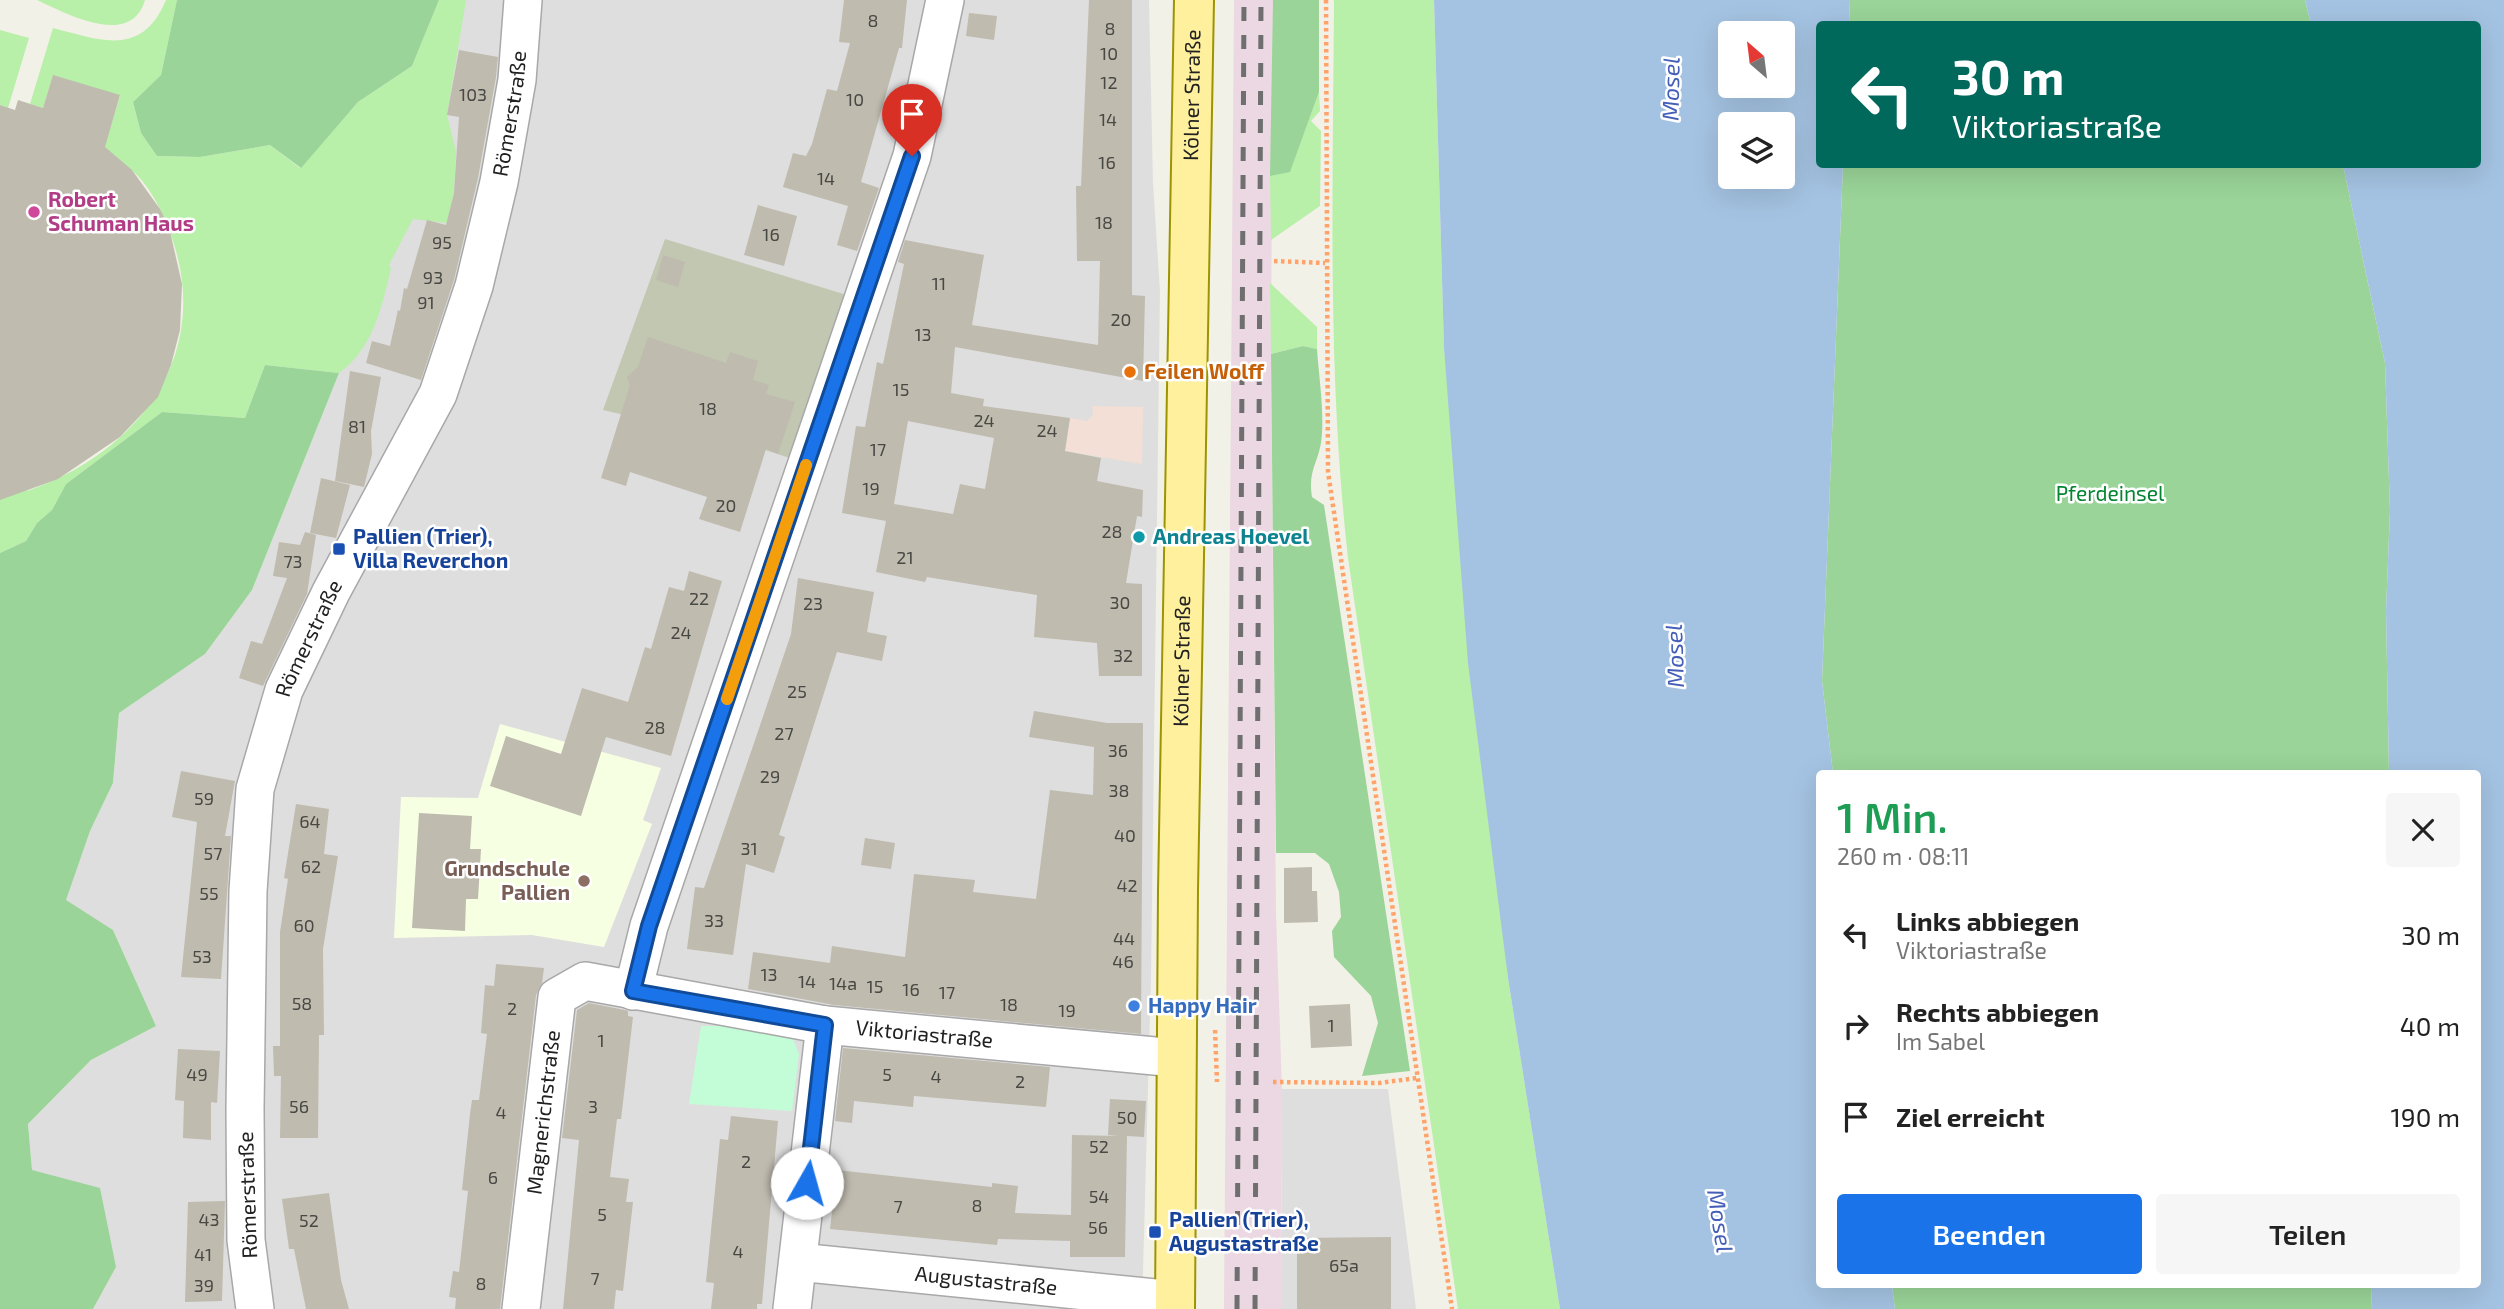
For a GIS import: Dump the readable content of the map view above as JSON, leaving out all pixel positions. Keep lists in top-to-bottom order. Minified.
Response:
{"streets":{"main road":["Kölner Straße"],"street":["Römerstraße","Viktoriastraße","Magnerichstraße","Augustastraße"]},"crossings":[["Kölner Straße","Viktoriastraße"],["Kölner Straße","Augustastraße"],["Viktoriastraße","Magnerichstraße"]],"water":["Mosel"],"parks":["Pferdeinsel"],"places":{"other":["Robert Schuman Haus","Feilen Wolff","Andreas Hoevel","Grundschule Pallien","Happy Hair"],"transit":["Pallien (Trier), Villa Reverchon","Pallien (Trier), Augustastraße"]},"house_numbers":["8","8","10","12","103","10","14","16","14","18","16","95","93","11","91","20","13","15","18","24","81","24","17","19","20","28","21","73","22","30","23","24","32","25","28","27","36","29","38","59","64","40","31","57","62","42","55","33","60","44","53","46","13","14","14a","15","16","17","58","18","2","19","1","1","49","5","4","2","56","3","4","50","52","2","6","54","8","7","5","43","52","56","4","41","65a","7","8","39"],"north":"top left","page":{"turn":["30 m","Viktoriastraße"],"heading":["1 Min.","260 m · 08:11"],"list":[{"name":"Links abbiegen","note":"Viktoriastraße","value":"30 m"},{"name":"Rechts abbiegen","note":"Im Sabel","value":"40 m"},{"name":"Ziel erreicht","value":"190 m"}],"buttons":["Beenden","Teilen"]}}
